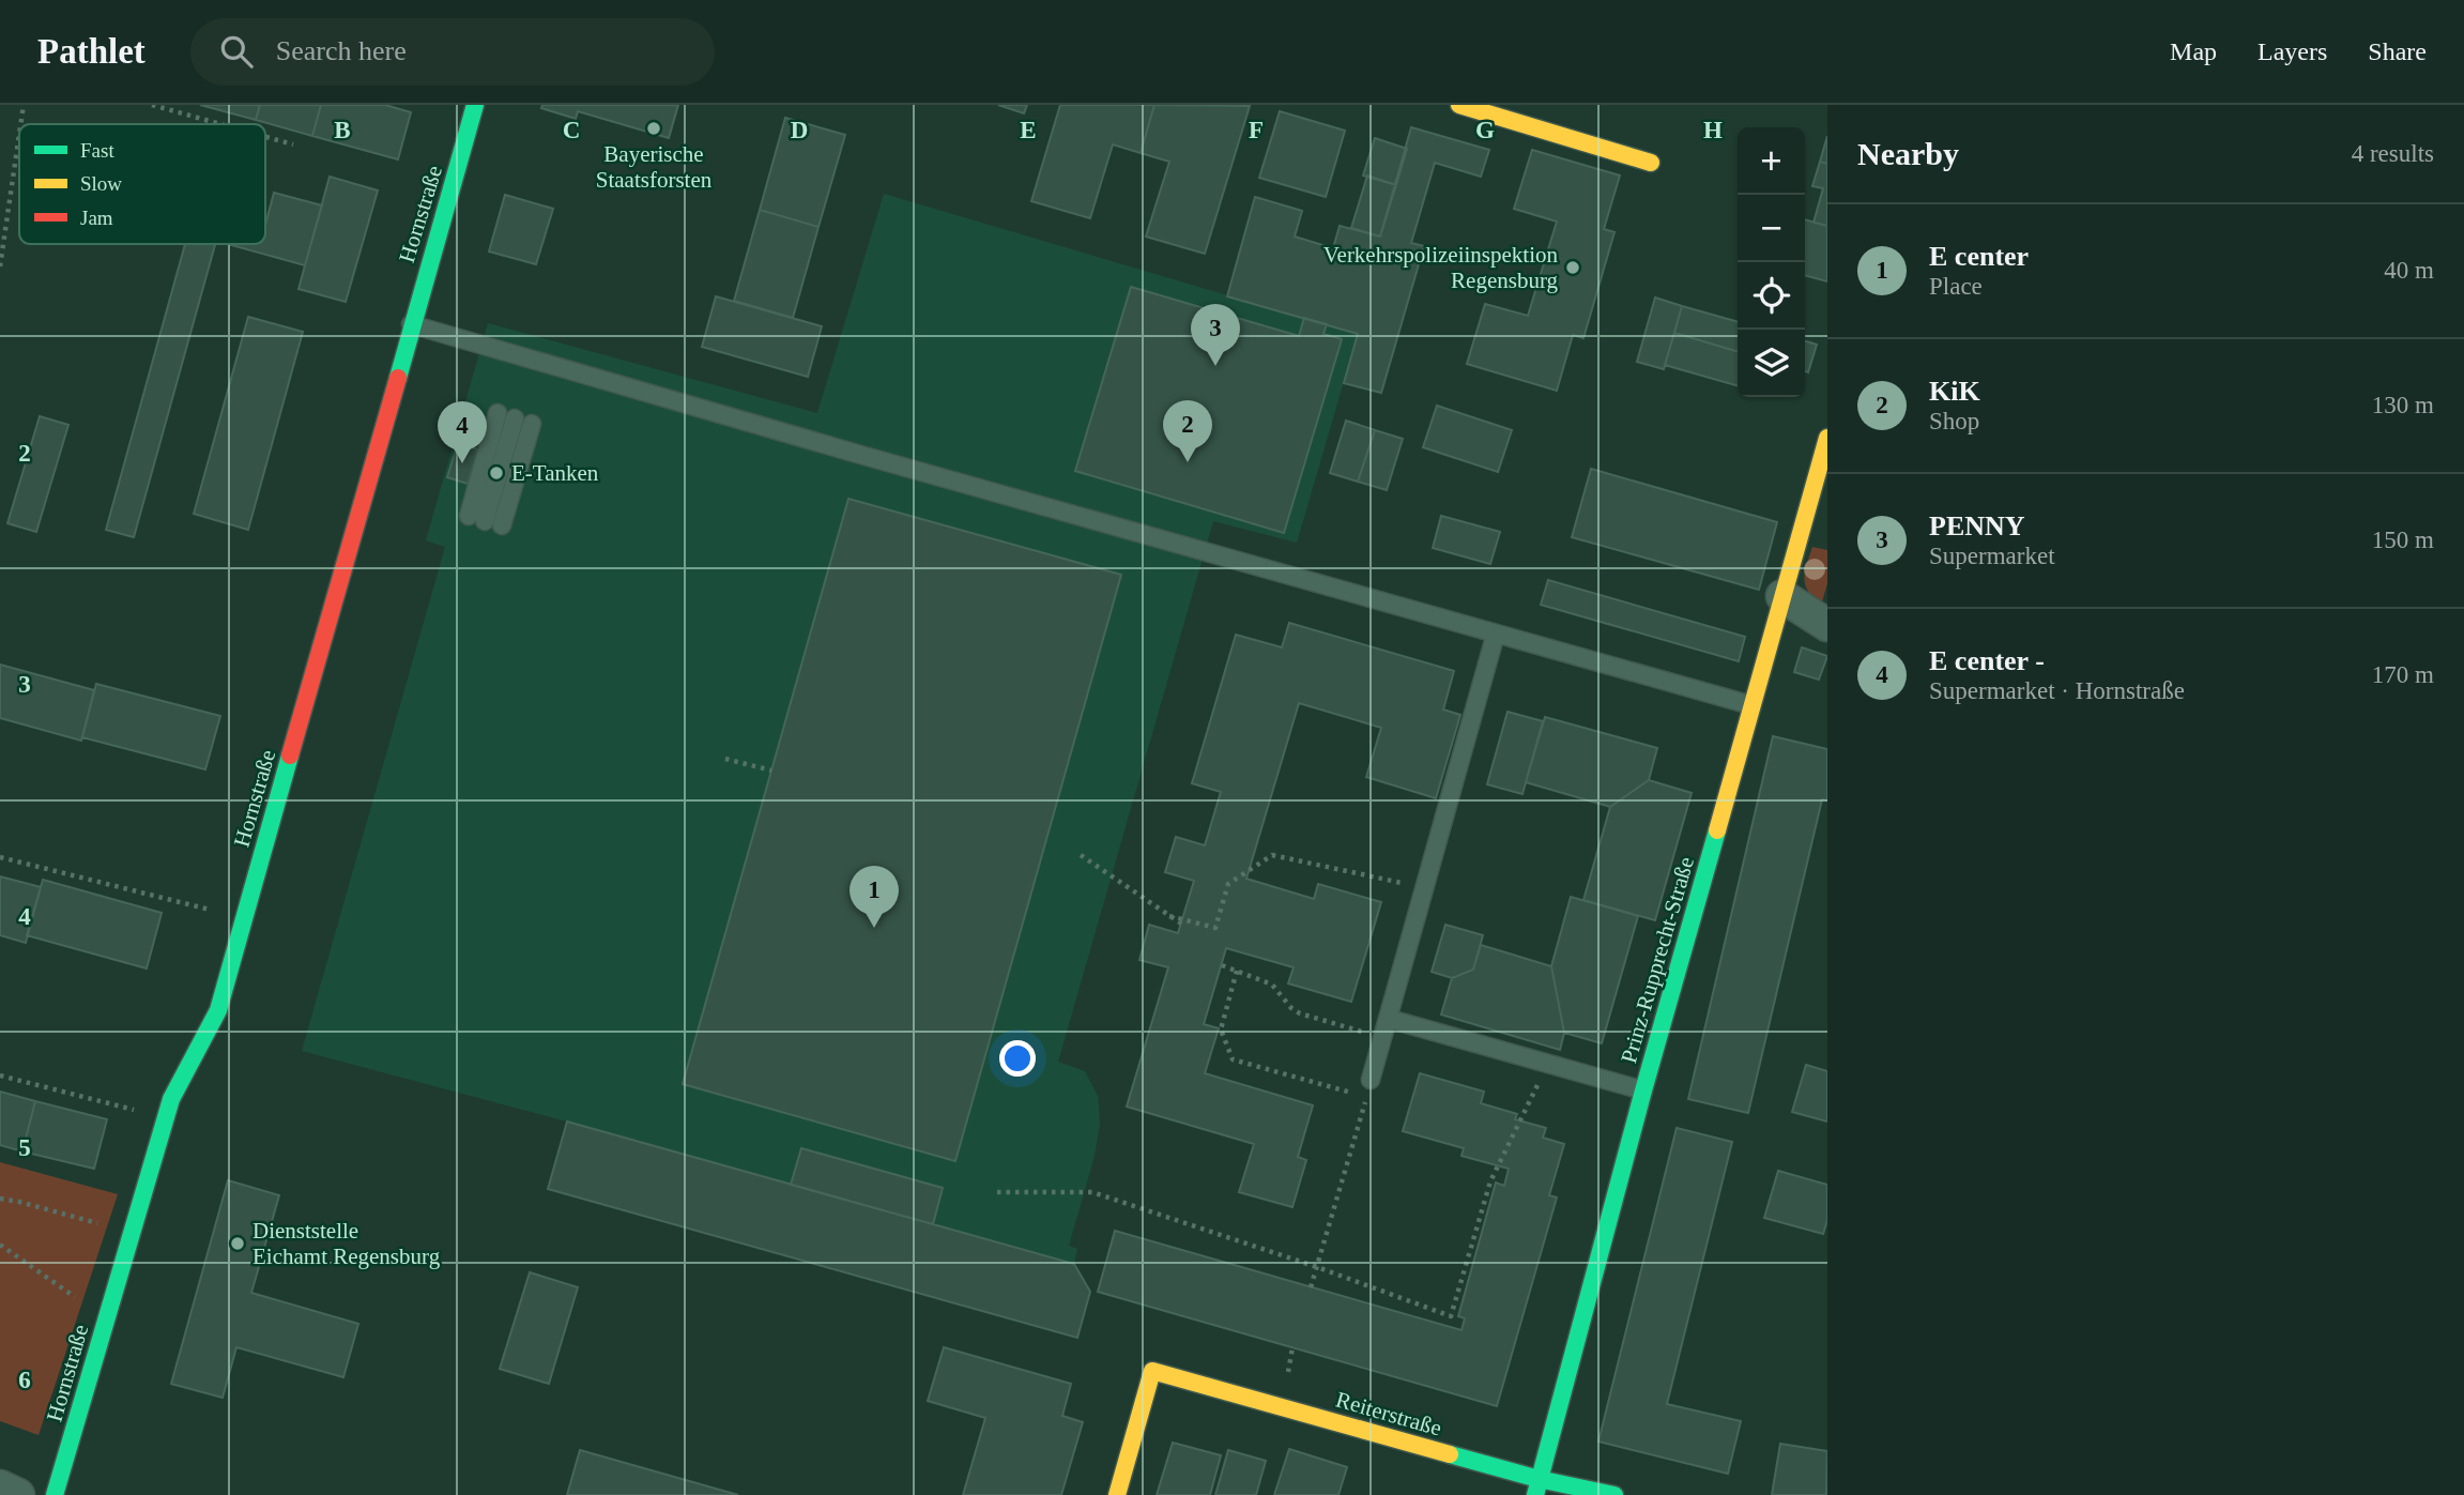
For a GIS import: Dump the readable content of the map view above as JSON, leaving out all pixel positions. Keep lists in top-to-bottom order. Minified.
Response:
{"streets":{"street":["Hornstraße","Prinz-Rupprecht-Straße","Reiterstraße"]},"crossings":[["Prinz-Rupprecht-Straße","Reiterstraße"]],"places":["Bayerische Staatsforsten","Verkehrspolizeiinspektion Regensburg","E-Tanken","Dienststelle Eichamt Regensburg"],"legend":["Fast","Slow","Jam"],"page":{"header":"Pathlet","search":"Search here","nav":["Map","Layers","Share"],"heading":["Nearby","4 results"],"map_buttons":["+","−"],"list":[{"mark":"1","name":"E center","note":"Place","value":"40 m"},{"mark":"2","name":"KiK","note":"Shop","value":"130 m"},{"mark":"3","name":"PENNY","note":"Supermarket","value":"150 m"},{"mark":"4","name":"E center -","note":"Supermarket · Hornstraße","value":"170 m"}],"pins":["3","2","4","1"]},"grid":{"columns":["B","C","D","E","F","G","H"],"rows":["2","3","4","5","6"]}}
